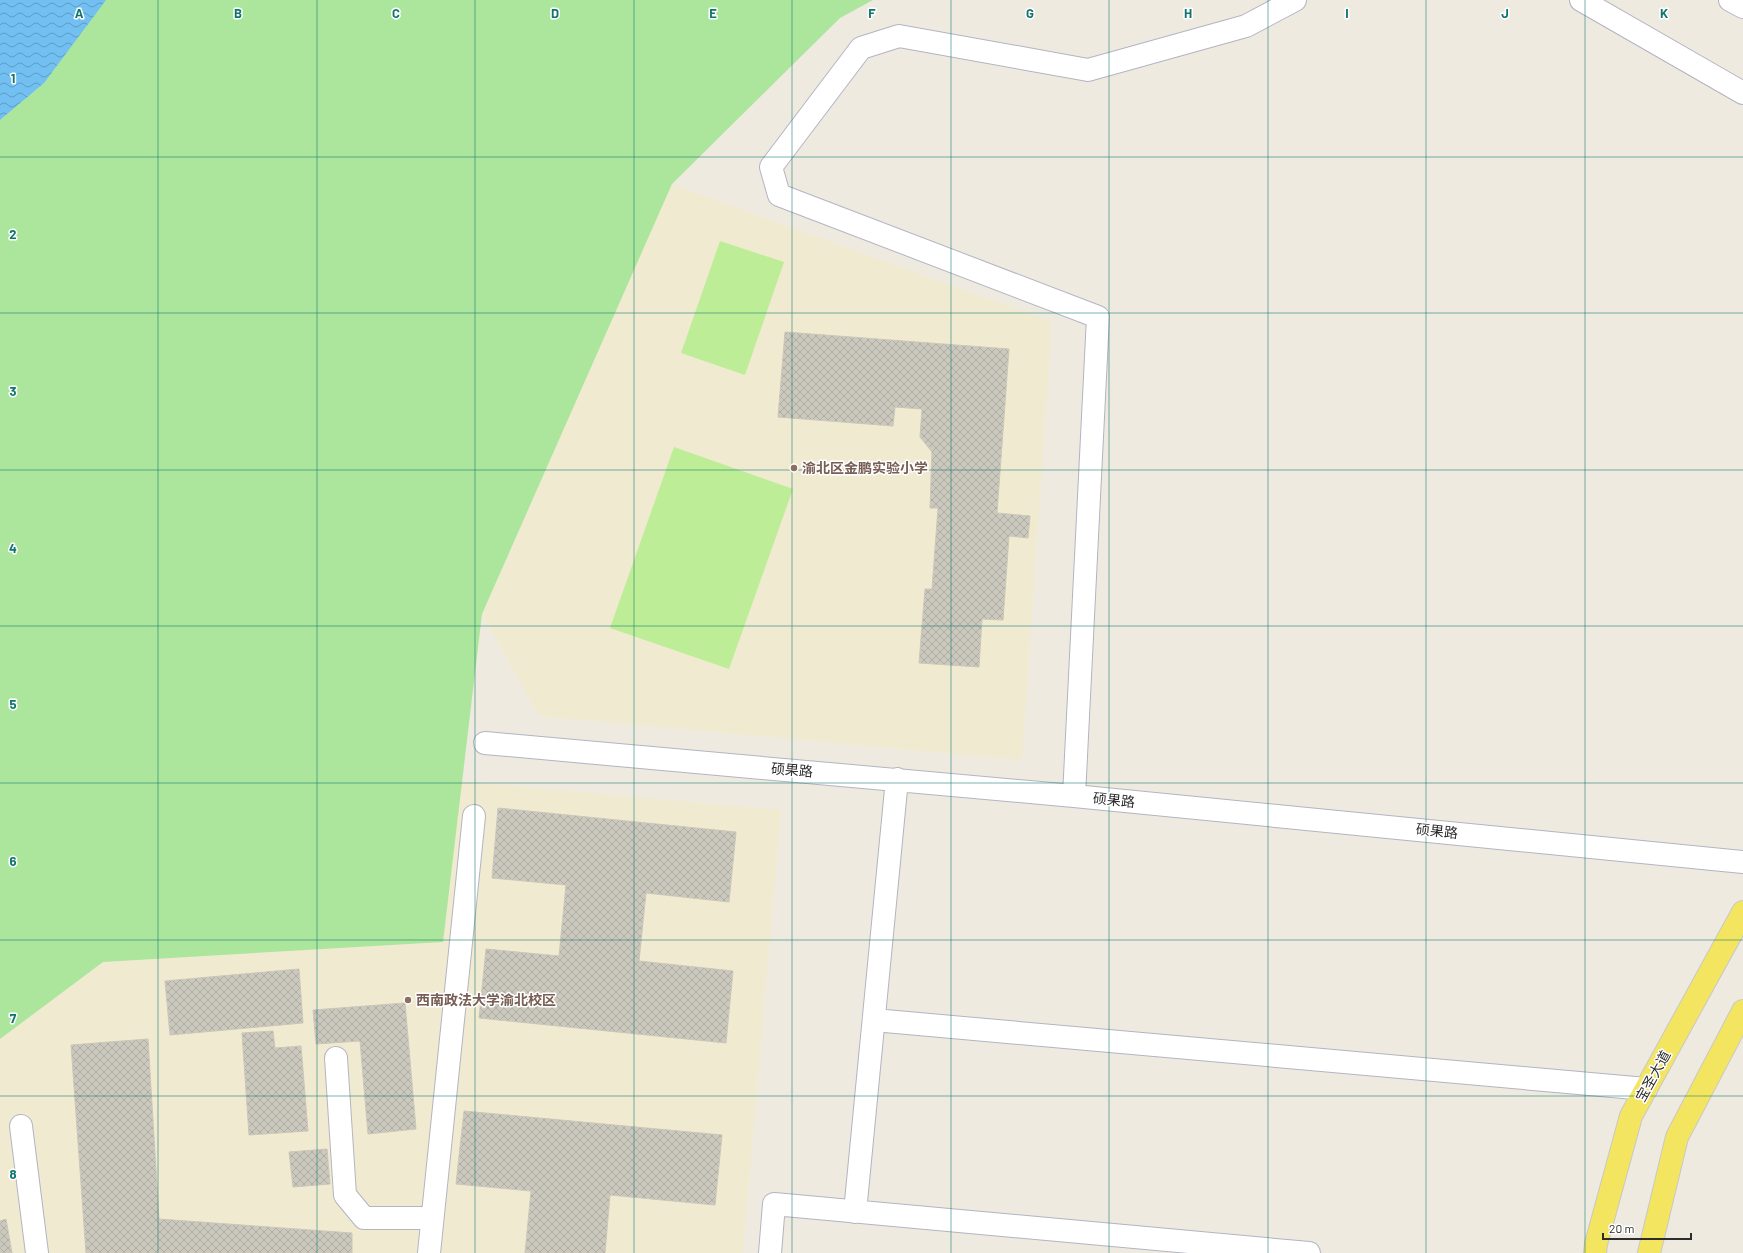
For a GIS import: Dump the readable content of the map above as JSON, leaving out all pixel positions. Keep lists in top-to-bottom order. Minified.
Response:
{"streets":{"main road":["宝圣大道"],"street":["硕果路"]},"places":["渝北区金鹏实验小学","西南政法大学渝北校区"],"scale_bar":"20 m","grid":{"columns":["A","B","C","D","E","F","G","H","I","J","K"],"rows":["1","2","3","4","5","6","7","8"]}}
